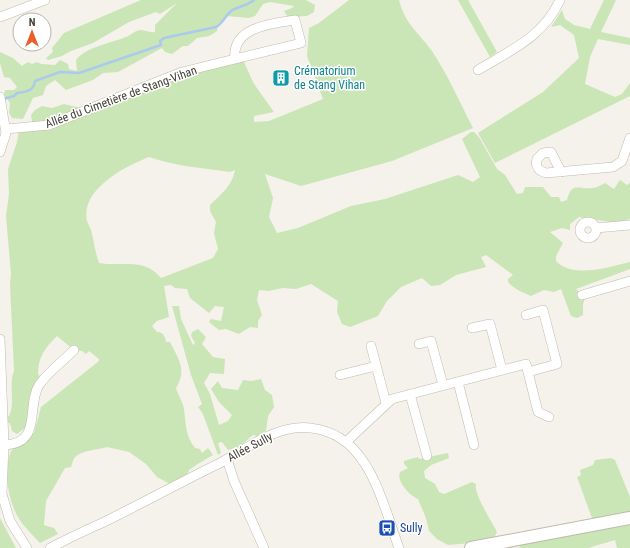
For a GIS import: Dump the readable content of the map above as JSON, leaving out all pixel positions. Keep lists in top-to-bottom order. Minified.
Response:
{"streets":{"street":["Allée du Cimetière de Stang-Vihan","Allée Sully"]},"places":{"building":["Crématorium de Stang Vihan"],"bus stop":["Sully"]},"north":"top"}
